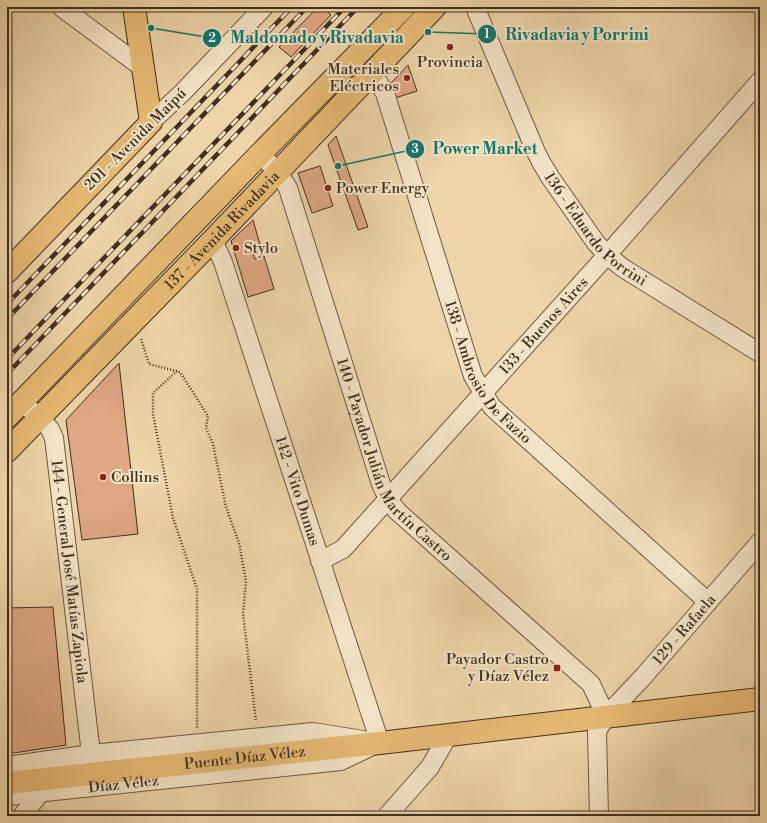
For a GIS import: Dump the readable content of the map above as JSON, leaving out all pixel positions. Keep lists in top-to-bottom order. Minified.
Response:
{"streets":{"main road":["201 - Avenida Maipú","137 - Avenida Rivadavia","Puente Díaz Vélez"],"street":["136 - Eduardo Porrini","133 - Buenos Aires","138 - Ambrosio De Fazio","140 - Payador Julián Martín Castro","142 - Vito Dumas","144 - General José Matías Zapiola","129 - Rafaela","Díaz Vélez"]},"crossings":[["136 - Eduardo Porrini","133 - Buenos Aires"],["137 - Avenida Rivadavia","138 - Ambrosio De Fazio"],["137 - Avenida Rivadavia","140 - Payador Julián Martín Castro"],["137 - Avenida Rivadavia","142 - Vito Dumas"],["137 - Avenida Rivadavia","144 - General José Matías Zapiola"],["133 - Buenos Aires","138 - Ambrosio De Fazio"],["133 - Buenos Aires","140 - Payador Julián Martín Castro"],["133 - Buenos Aires","142 - Vito Dumas"],["138 - Ambrosio De Fazio","129 - Rafaela"],["140 - Payador Julián Martín Castro","129 - Rafaela"],["140 - Payador Julián Martín Castro","Puente Díaz Vélez"],["142 - Vito Dumas","Puente Díaz Vélez"],["142 - Vito Dumas","Díaz Vélez"],["129 - Rafaela","Puente Díaz Vélez"],["Puente Díaz Vélez","Díaz Vélez"]],"places":{"other":["Maldonado y Rivadavia","Rivadavia y Porrini","Provincia","Materiales Eléctricos","Power Market","Power Energy","Stylo","Collins"],"transit":["Payador Castro y Díaz Vélez"]}}
